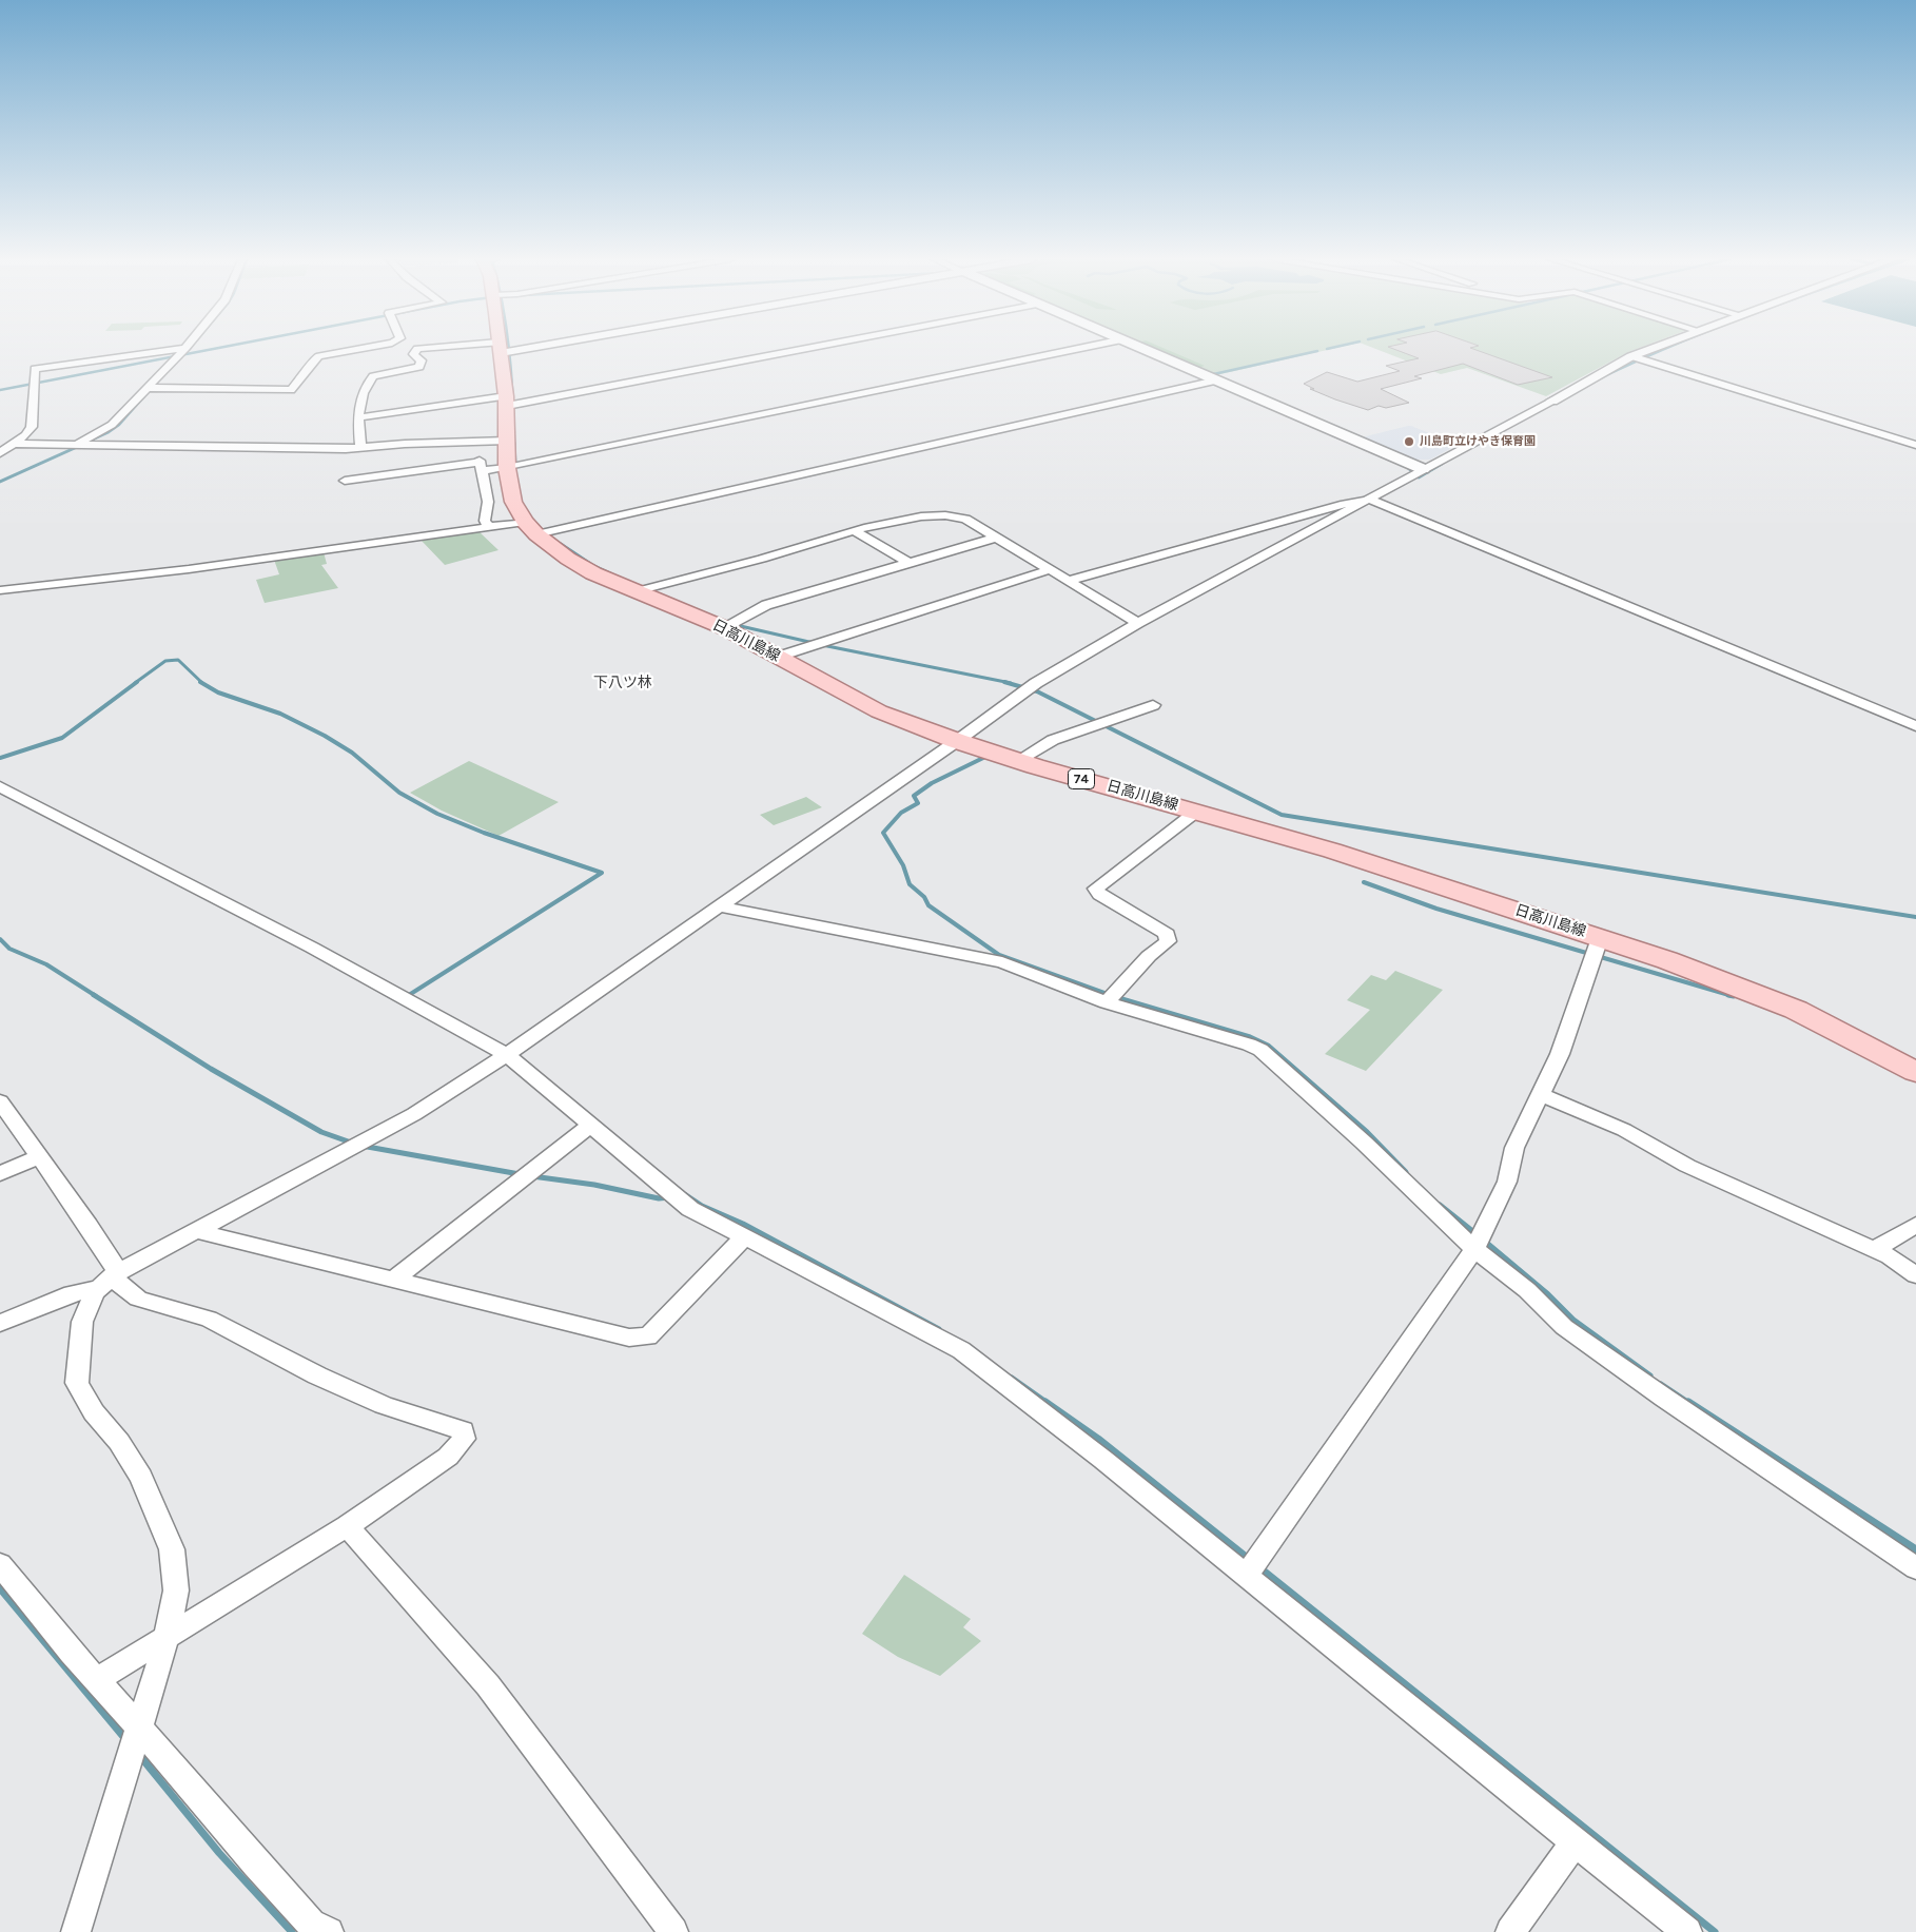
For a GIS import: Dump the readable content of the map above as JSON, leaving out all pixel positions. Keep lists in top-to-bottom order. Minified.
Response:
{"streets":{"main road":["日高川島線","74"]},"districts":["下八ツ林"],"places":["川島町立けやき保育園"]}
